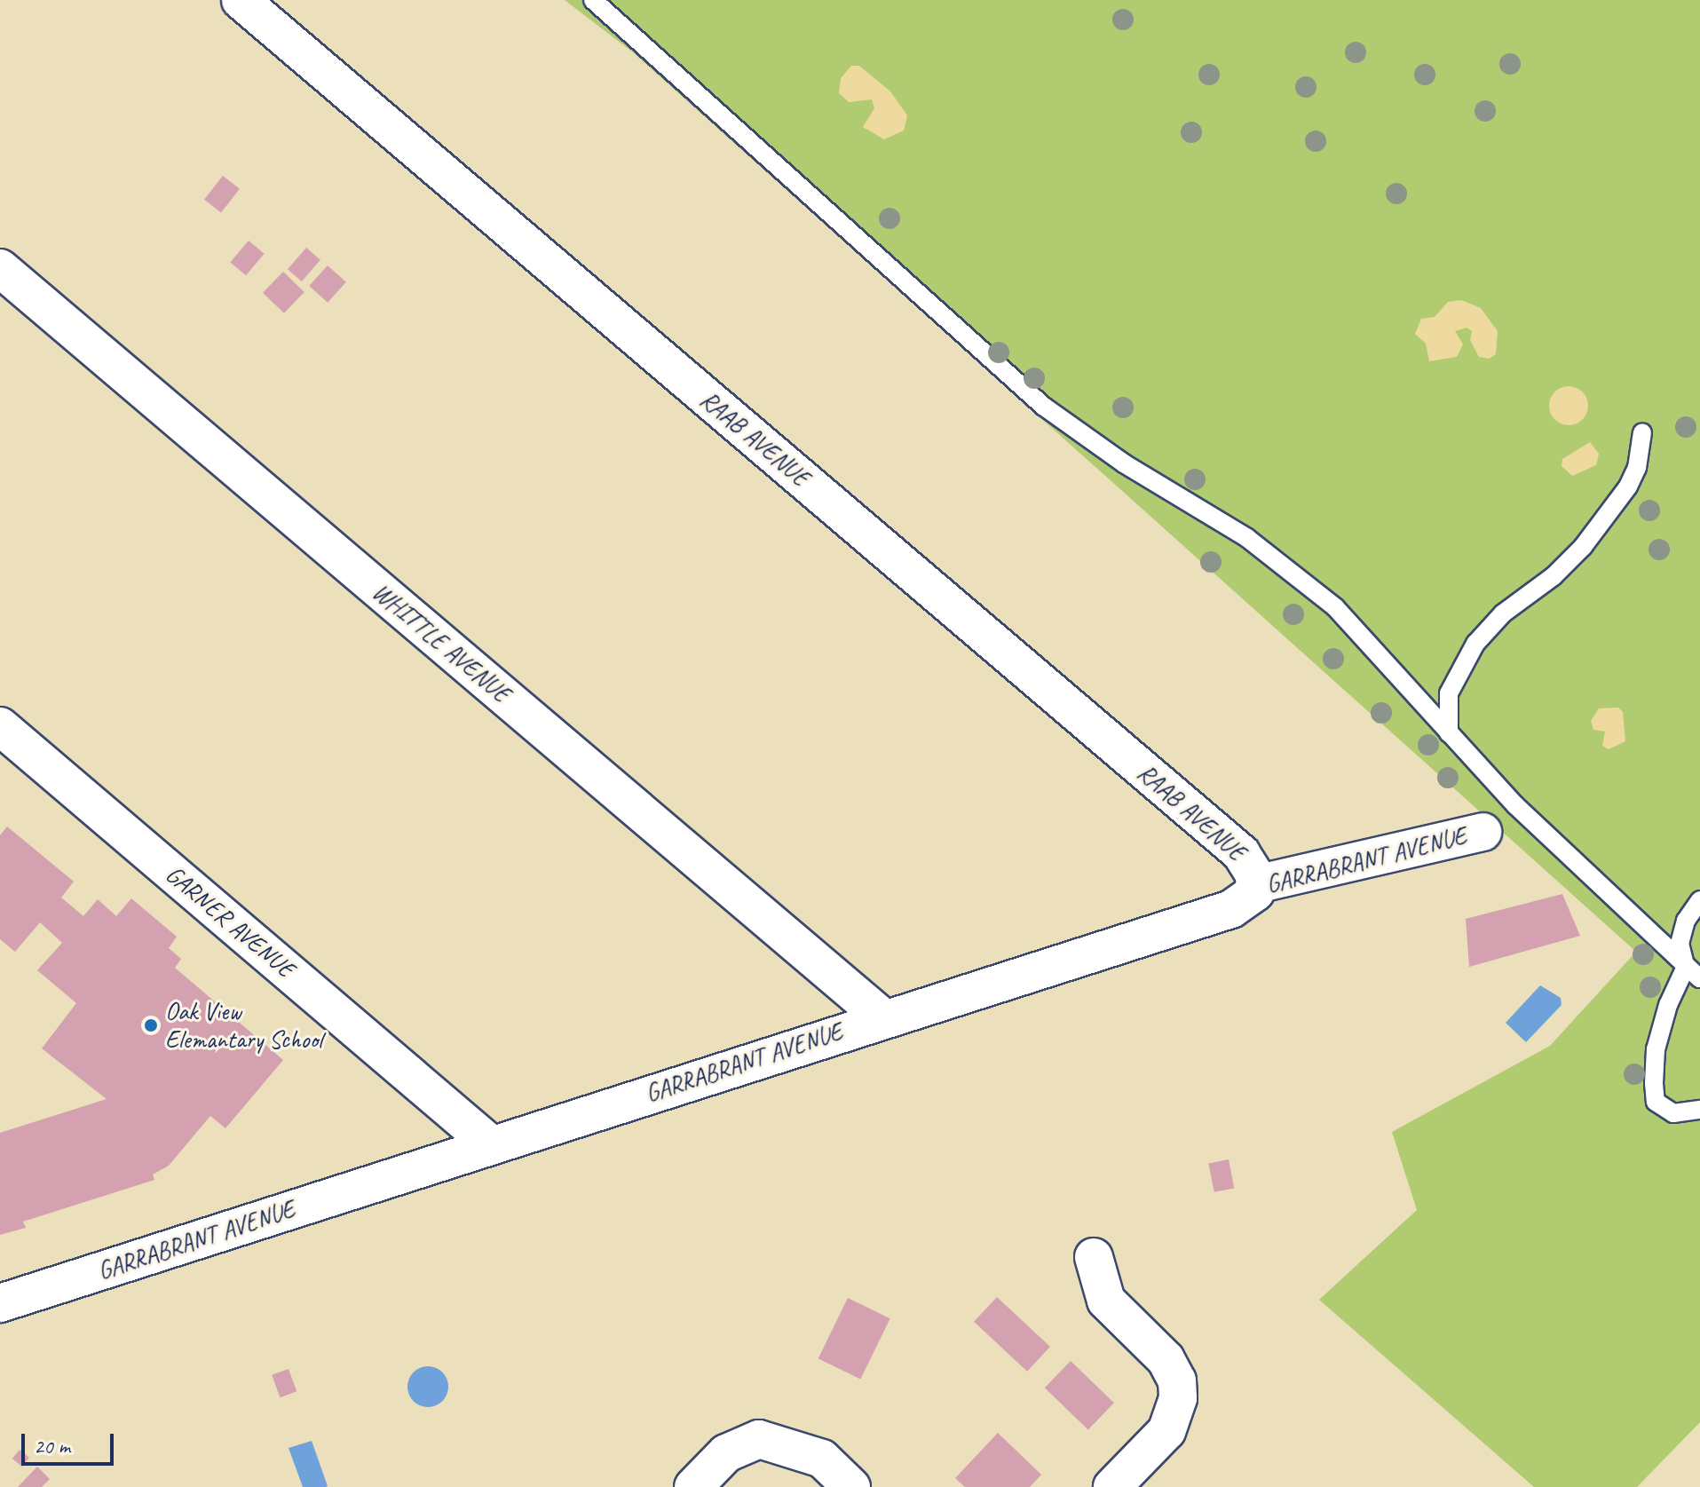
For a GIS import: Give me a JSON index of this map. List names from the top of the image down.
{
  "streets": {
    "street": [
      "RAAB AVENUE",
      "WHITTLE AVENUE",
      "GARRABRANT AVENUE",
      "GARNER AVENUE"
    ]
  },
  "crossings": [
    ["RAAB AVENUE", "GARRABRANT AVENUE"],
    ["WHITTLE AVENUE", "GARRABRANT AVENUE"],
    ["GARRABRANT AVENUE", "GARNER AVENUE"]
  ],
  "places": ["Oak View Elemantary School"],
  "scale_bar": "20 m"
}
